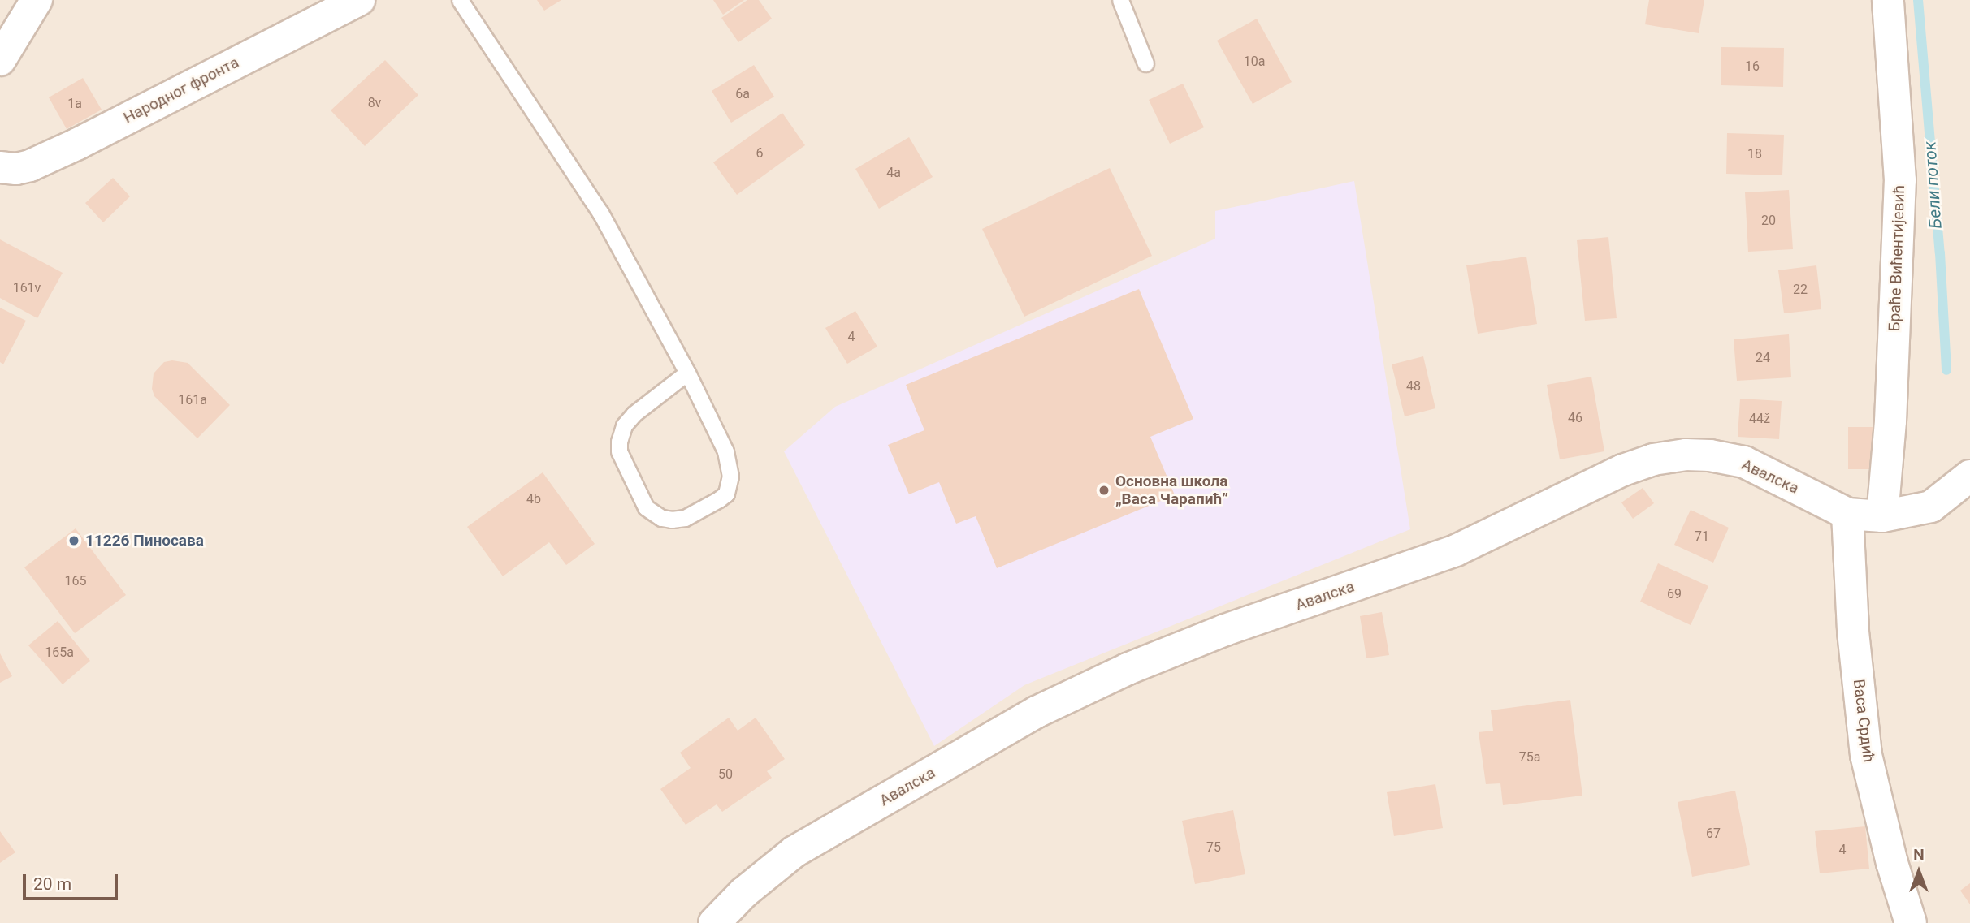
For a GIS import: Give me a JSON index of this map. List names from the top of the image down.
{
  "streets": {
    "street": [
      "Народног фронта",
      "Браће Вићентијевић",
      "Авалска",
      "Васа Срдић"
    ]
  },
  "crossings": [
    ["Браће Вићентијевић", "Авалска"],
    ["Авалска", "Васа Срдић"]
  ],
  "water": ["Бели поток"],
  "places": ["Основна школа „Васа Чарапић”", "11226 Пиносава"],
  "house_numbers": [
    "10a",
    "16",
    "6a",
    "8v",
    "1a",
    "6",
    "18",
    "4a",
    "20",
    "161v",
    "22",
    "4",
    "24",
    "48",
    "161a",
    "46",
    "44ž",
    "4b",
    "71",
    "165",
    "69",
    "165a",
    "75a",
    "50",
    "67",
    "75",
    "4"
  ],
  "scale_bar": "20 m",
  "north": "top"
}
